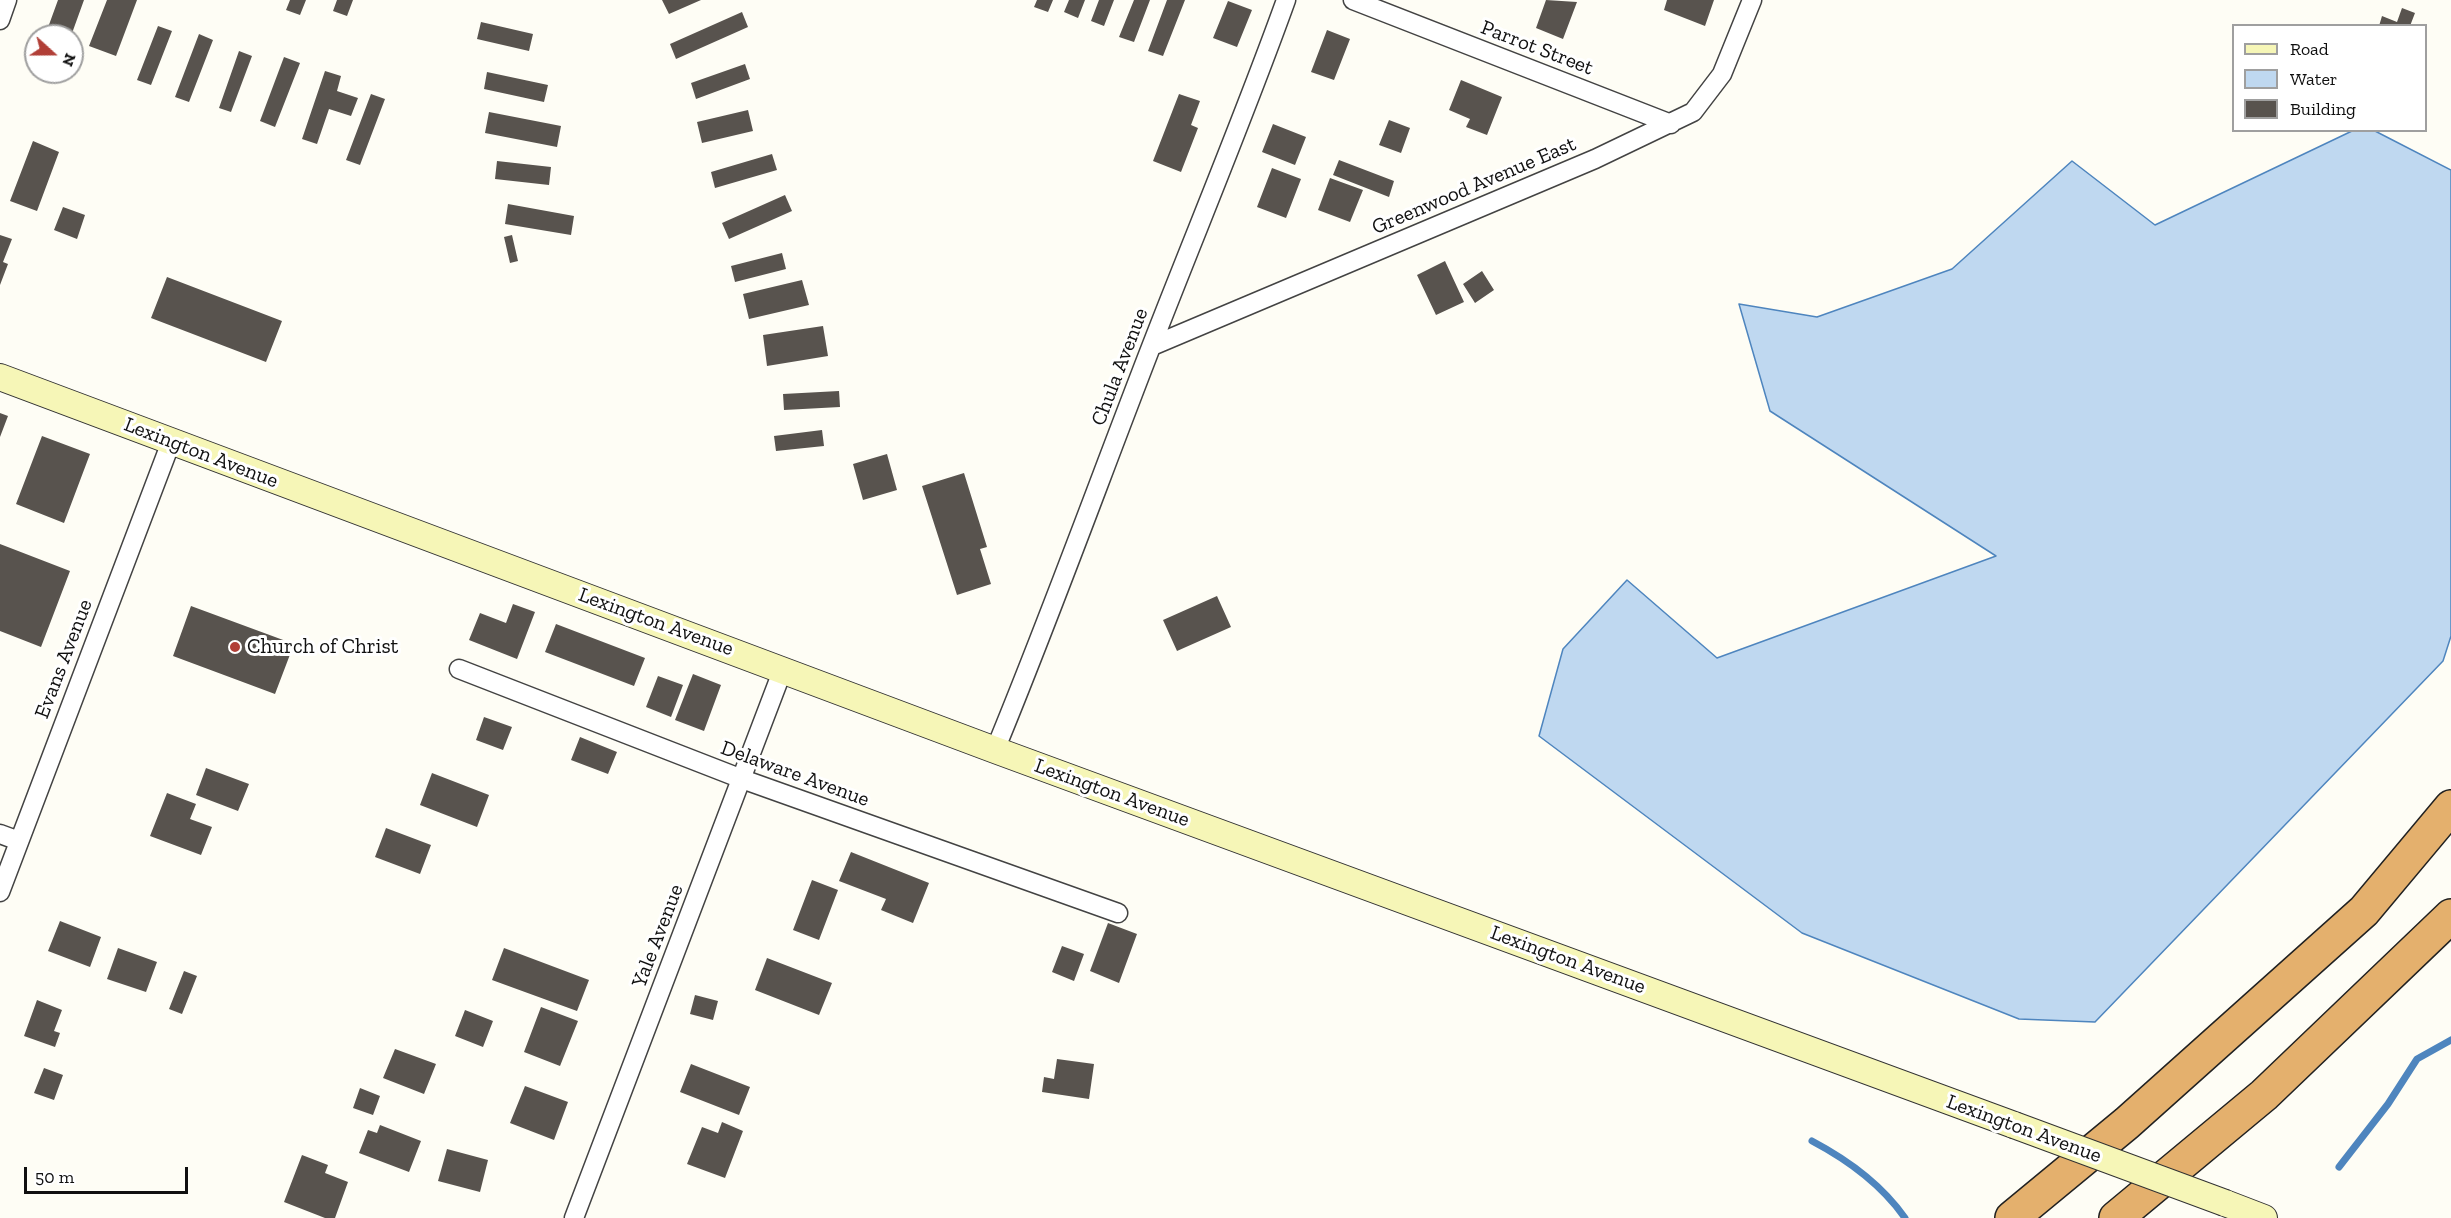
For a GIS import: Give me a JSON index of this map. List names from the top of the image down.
{
  "streets": {
    "street": [
      "Parrot Street",
      "Greenwood Avenue East",
      "Chula Avenue",
      "Lexington Avenue",
      "Evans Avenue",
      "Delaware Avenue",
      "Yale Avenue"
    ]
  },
  "crossings": [
    ["Parrot Street", "Greenwood Avenue East"],
    ["Greenwood Avenue East", "Chula Avenue"],
    ["Chula Avenue", "Lexington Avenue"],
    ["Lexington Avenue", "Evans Avenue"],
    ["Lexington Avenue", "Yale Avenue"],
    ["Delaware Avenue", "Yale Avenue"]
  ],
  "places": ["Church of Christ"],
  "legend": ["Road", "Water", "Building"],
  "scale_bar": "50 m",
  "north": "right"
}
